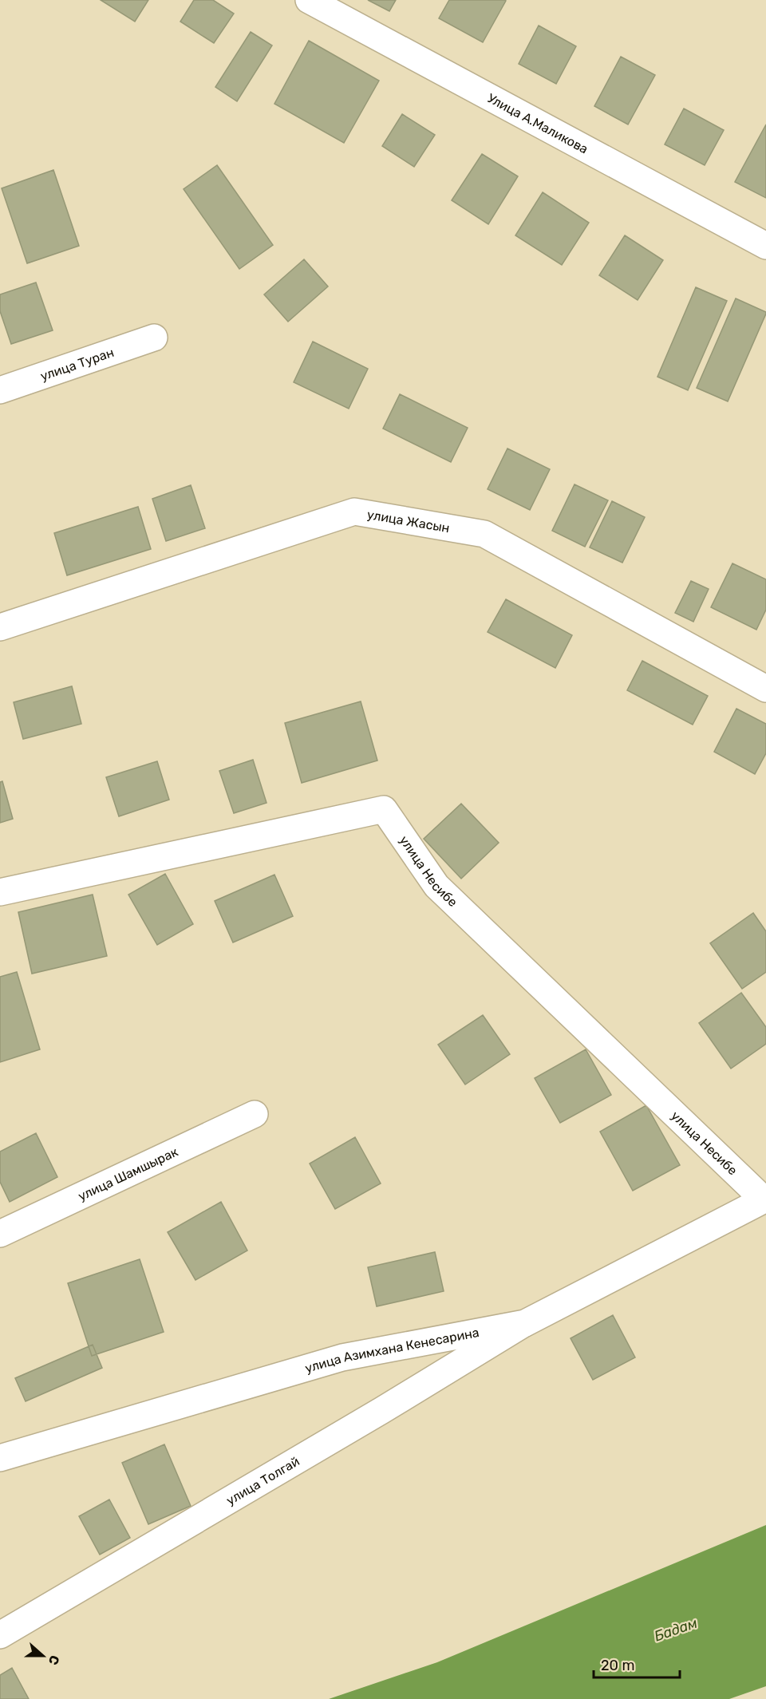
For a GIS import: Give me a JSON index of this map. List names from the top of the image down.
{
  "streets": {
    "street": [
      "Улица А.Маликова",
      "улица Туран",
      "улица Жасын",
      "улица Несибе",
      "улица Шамшырак",
      "улица Азимхана Кенесарина",
      "улица Толгай"
    ]
  },
  "crossings": [
    ["улица Несибе", "улица Азимхана Кенесарина"],
    ["улица Азимхана Кенесарина", "улица Толгай"]
  ],
  "water": ["Бадам"],
  "scale_bar": "20 m",
  "north": "right"
}
